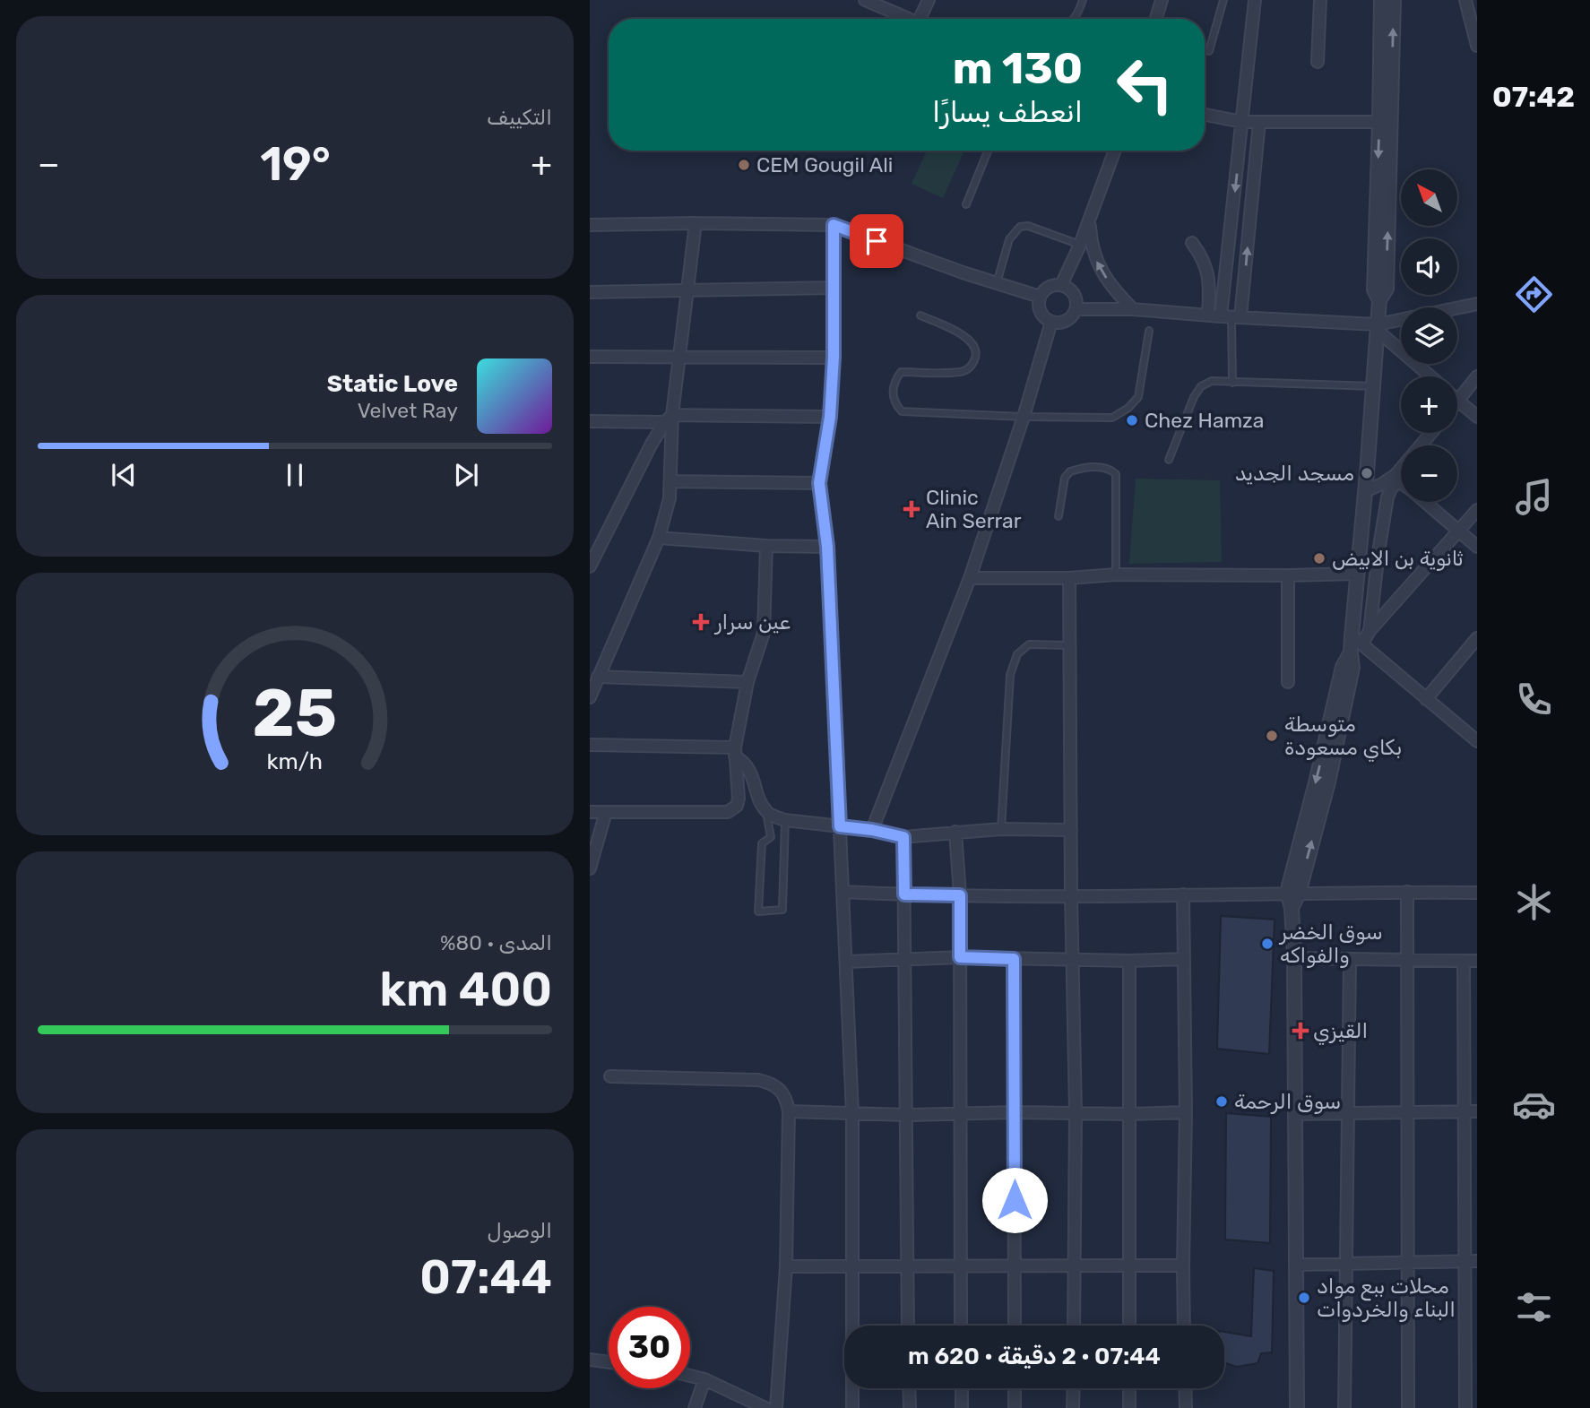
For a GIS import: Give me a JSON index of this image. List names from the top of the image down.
{
  "places": {
    "other": [
      "CEM Gougil Ali",
      "Chez Hamza",
      "مسجد الجديد",
      "ثانوية بن الابيض",
      "متوسطة بكاي مسعودة",
      "سوق الخضر والفواكه",
      "سوق الرحمة",
      "محلات ببع مواد البناء والخردوات"
    ],
    "health": ["Clinic Ain Serrar", "عين سرار", "القيزي"]
  },
  "north": "top left",
  "page": {
    "tabs": "07:42",
    "tile": [
      "التكييف",
      ["المدى · 80%", "400 km"],
      ["الوصول", "07:44"]
    ],
    "turn": ["130 m", "انعطف يسارًا"],
    "heat": ["−", "19°", "+"],
    "map_buttons": ["+", "−"],
    "song": ["Static Love", "Velvet Ray"],
    "limit": "30",
    "trip": "07:44 · 2 دقيقة · 620 m",
    "gauge": ["25", "km/h"]
  }
}
